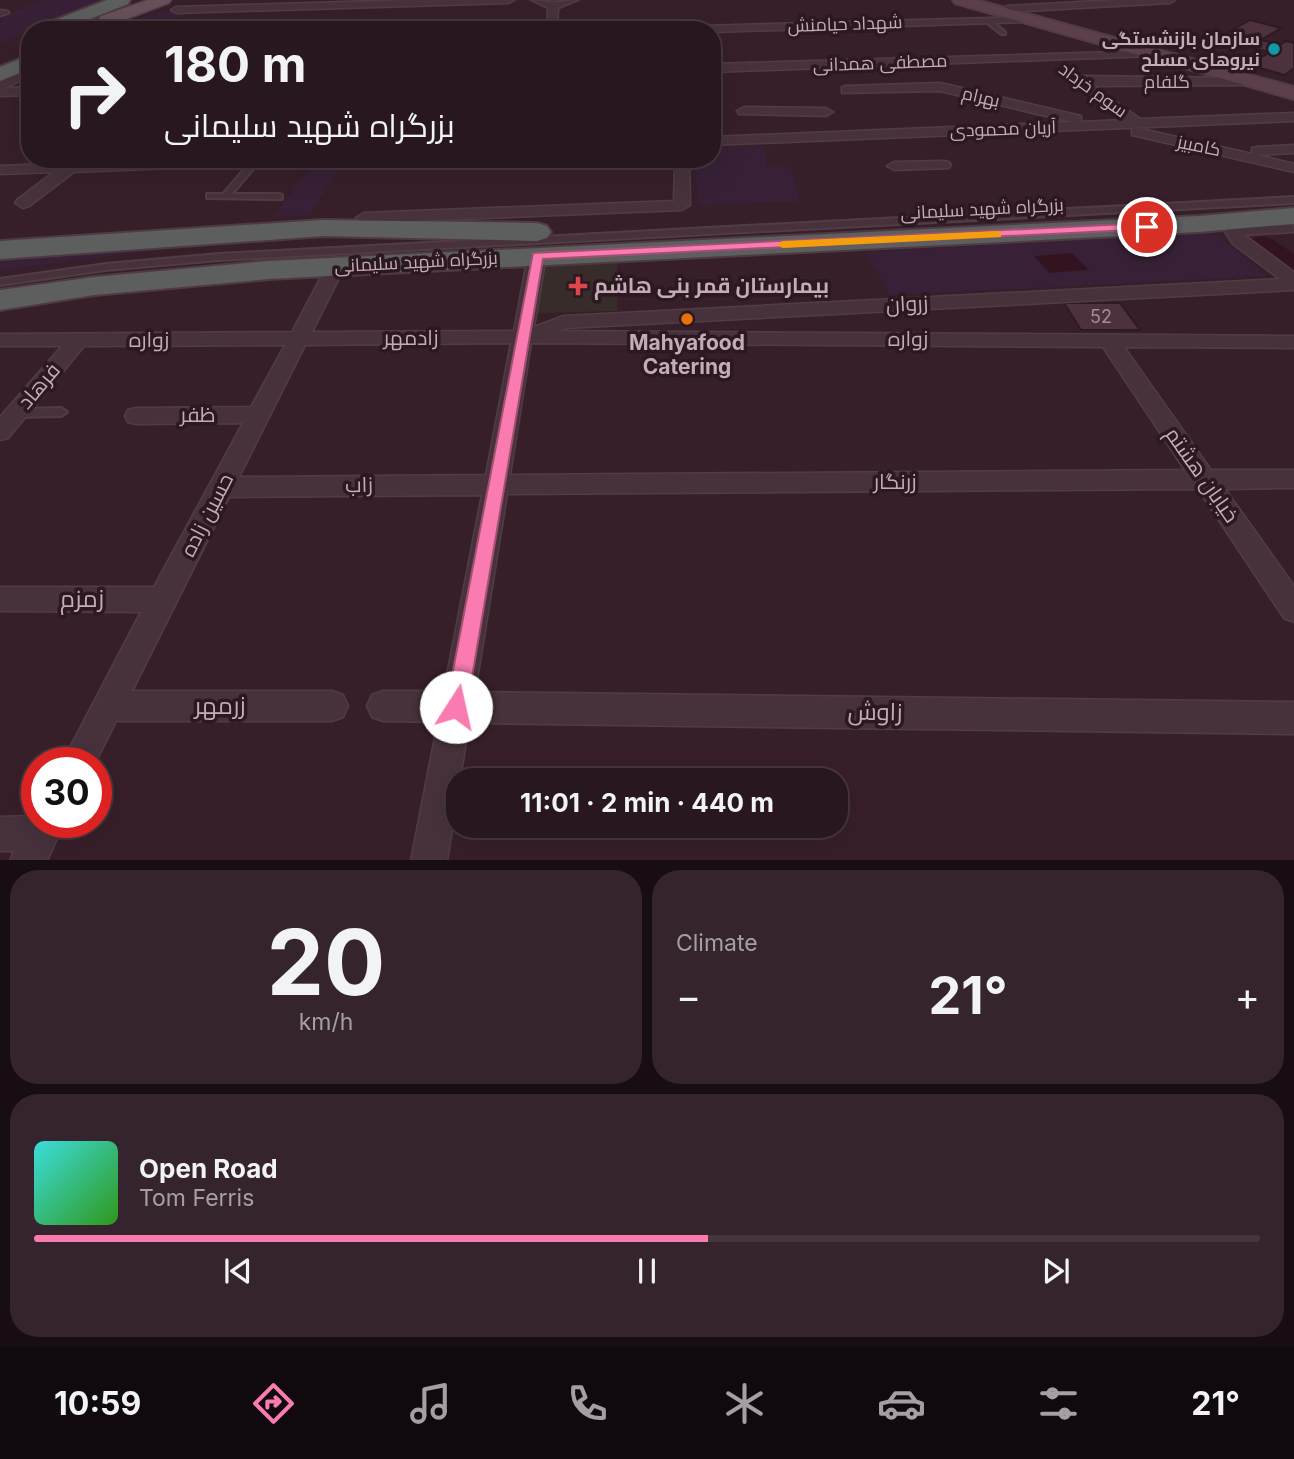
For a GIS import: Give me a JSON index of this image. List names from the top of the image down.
{
  "streets": {
    "highway": ["بزرگراه شهید سلیمانی"],
    "street": [
      "شهداد حیامنش",
      "مصطفی همدانی",
      "گلفام",
      "سوم خرداد",
      "بهرام",
      "آریان محمودی",
      "کامبیز",
      "زروان",
      "زادمهر",
      "زواره",
      "فرهاد",
      "ظفر",
      "خیابان هشتم",
      "زرنگار",
      "زاب",
      "حسین زاده",
      "زمزم",
      "زرمهر",
      "زاوش"
    ]
  },
  "crossings": [
    ["مصطفی همدانی", "سوم خرداد"],
    ["گلفام", "سوم خرداد"],
    ["سوم خرداد", "آریان محمودی"],
    ["بهرام", "آریان محمودی"],
    ["بهرام", "کامبیز"],
    ["آریان محمودی", "کامبیز"],
    ["بزرگراه شهید سلیمانی", "حسین زاده"],
    ["زروان", "زادمهر"],
    ["زروان", "زواره"],
    ["زادمهر", "زواره"],
    ["زادمهر", "حسین زاده"],
    ["زواره", "فرهاد"],
    ["زواره", "خیابان هشتم"],
    ["زواره", "حسین زاده"],
    ["ظفر", "حسین زاده"],
    ["خیابان هشتم", "زرنگار"],
    ["زرنگار", "زاب"],
    ["زاب", "حسین زاده"],
    ["حسین زاده", "زمزم"],
    ["حسین زاده", "زرمهر"]
  ],
  "places": {
    "other": ["سازمان بازنشستگی نیروهای مسلح", "Mahyafood Catering"],
    "health": ["بیمارستان قمر بنی هاشم"]
  },
  "house_numbers": ["52"],
  "page": {
    "turn": ["180 m", "بزرگراه شهید سلیمانی"],
    "limit": "30",
    "trip": "11:01 · 2 min · 440 m",
    "tile": [
      ["20", "km/h"],
      "Climate"
    ],
    "heat": ["−", "21°", "+"],
    "song": ["Open Road", "Tom Ferris"],
    "tabs": ["10:59", "21°"]
  }
}
